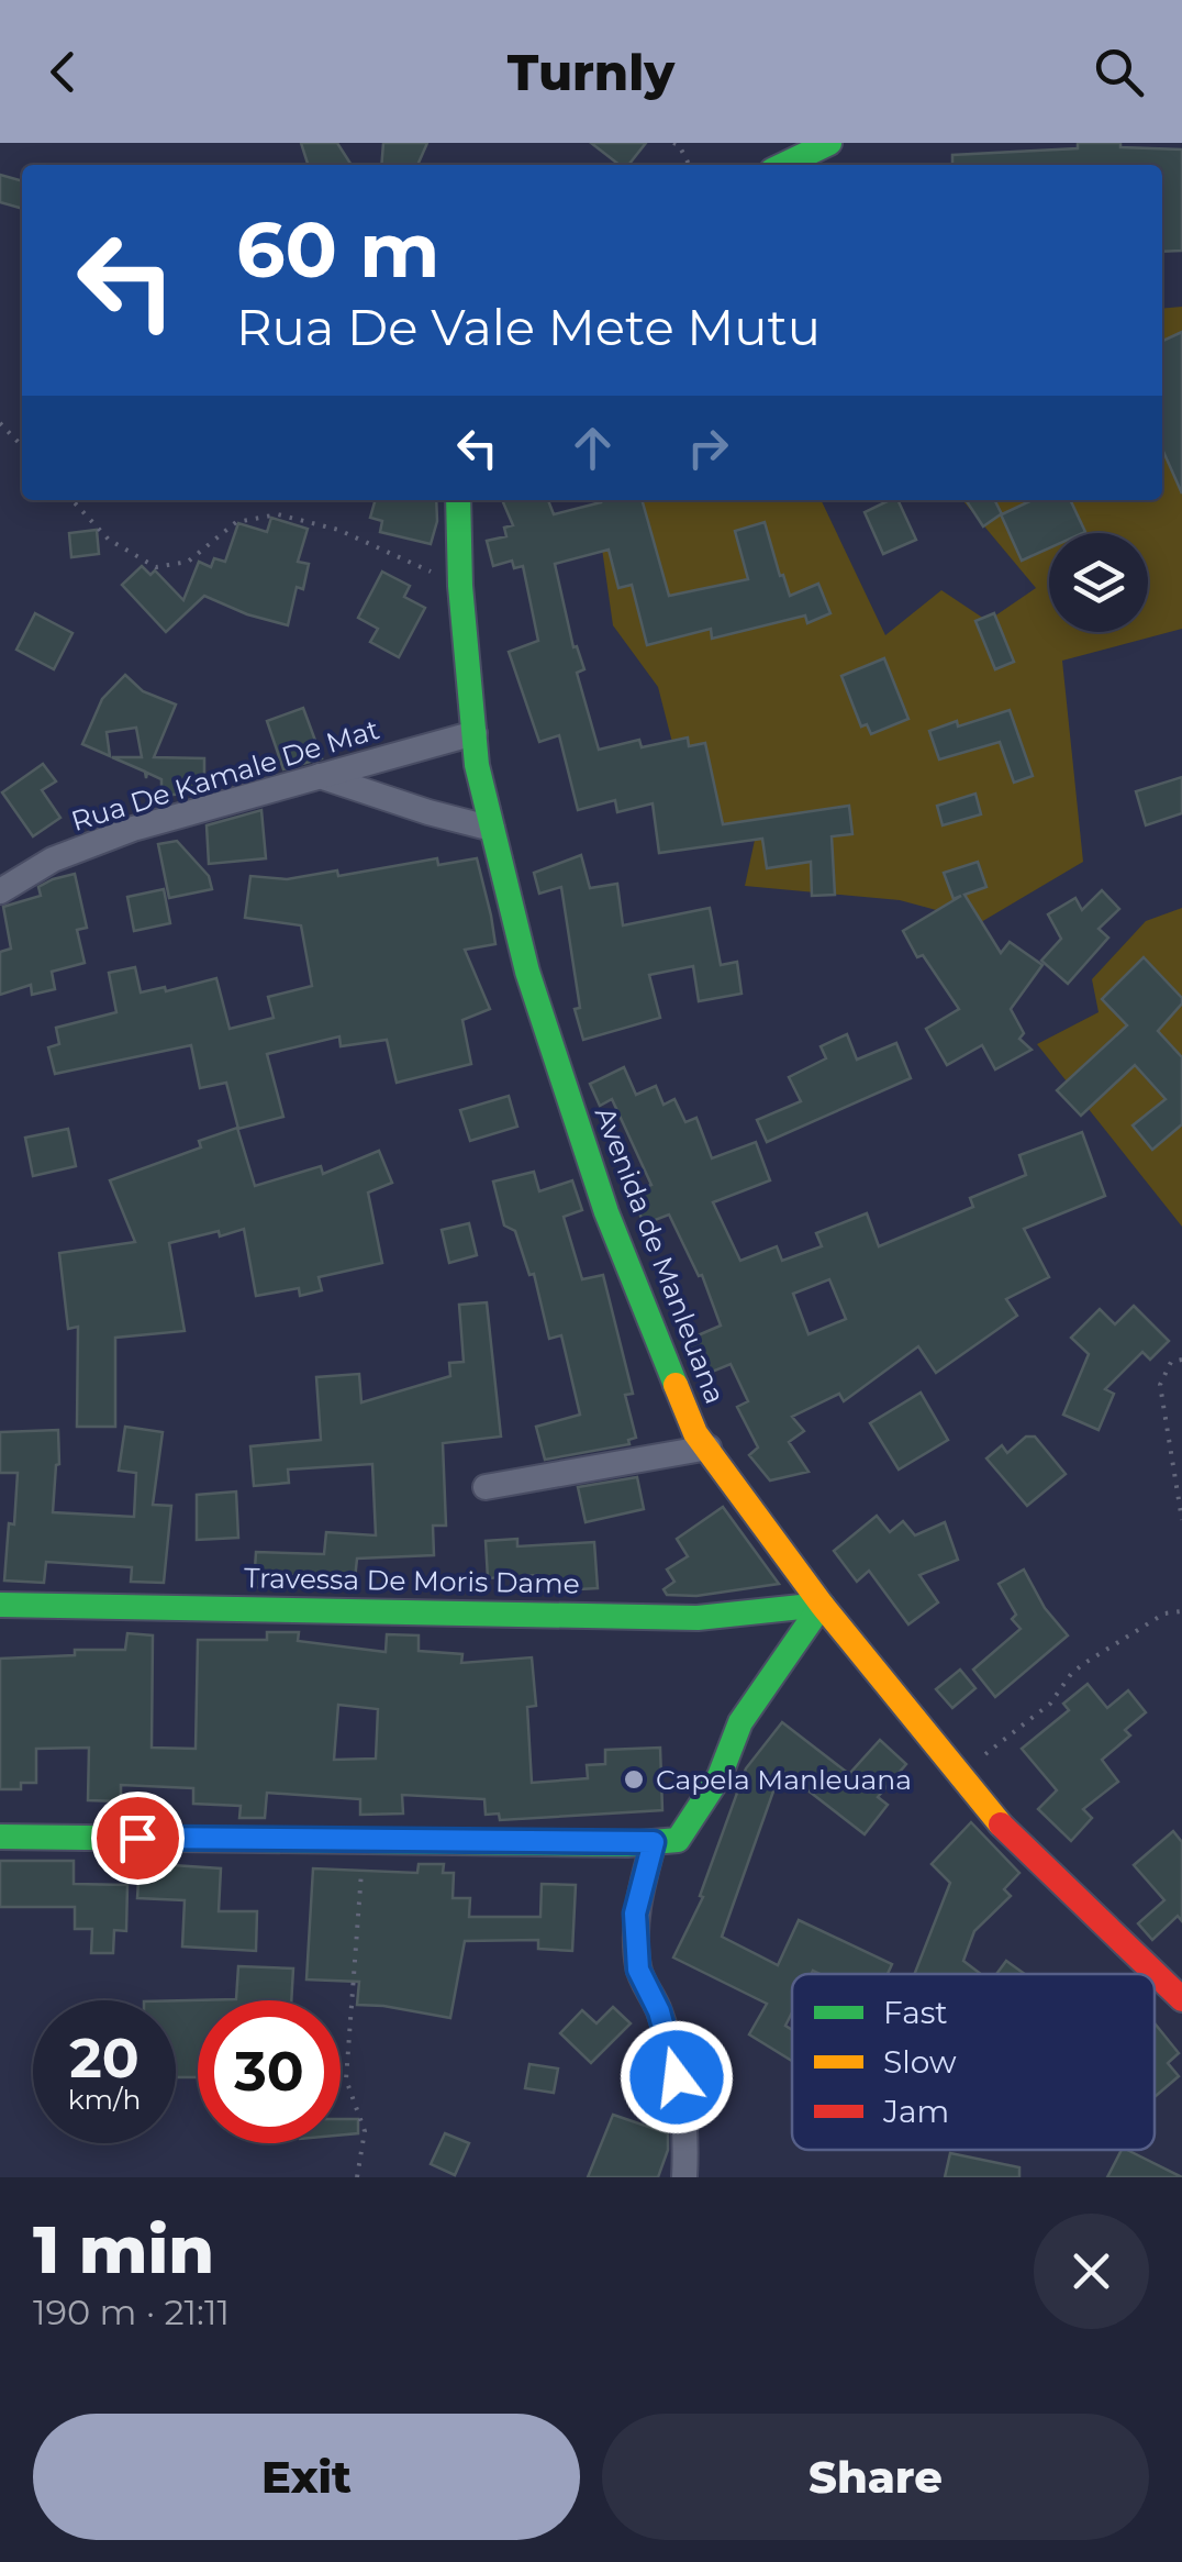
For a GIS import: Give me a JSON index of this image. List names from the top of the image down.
{
  "streets": {
    "street": ["Rua De Kamale De Mat", "Avenida de Manleuana", "Travessa De Moris Dame"]
  },
  "crossings": [
    ["Rua De Kamale De Mat", "Avenida de Manleuana"],
    ["Avenida de Manleuana", "Travessa De Moris Dame"]
  ],
  "places": ["Capela Manleuana"],
  "legend": ["Fast", "Slow", "Jam"],
  "page": {
    "header": "Turnly",
    "turn": ["60 m", "Rua De Vale Mete Mutu"],
    "speed": "20 km/h",
    "limit": "30",
    "heading": ["1 min", "190 m · 21:11"],
    "buttons": ["Exit", "Share"]
  }
}
